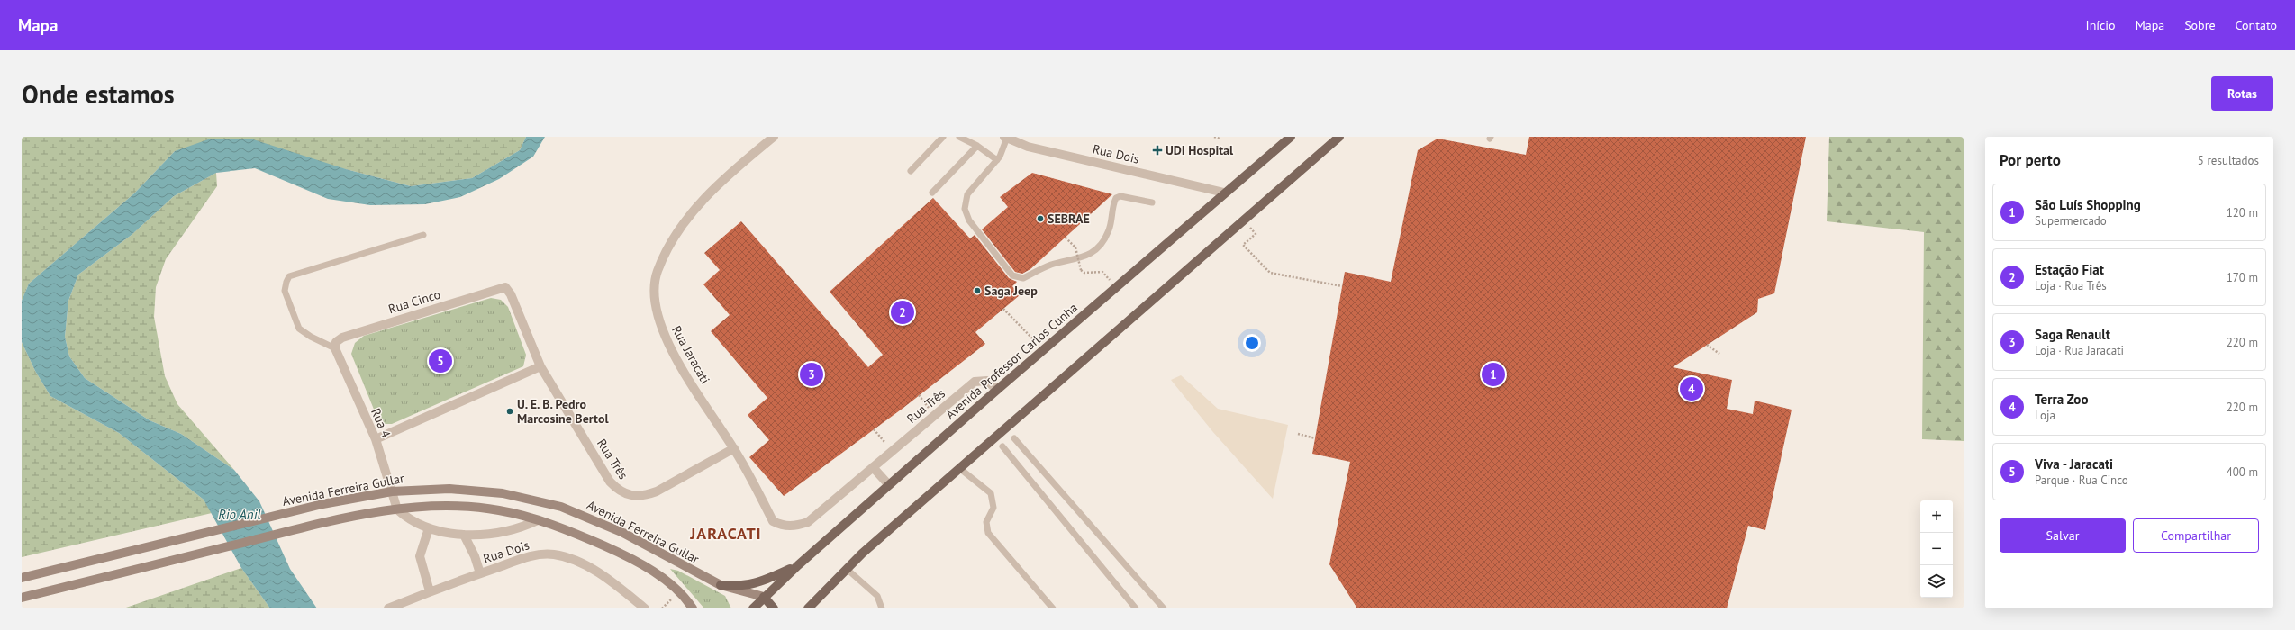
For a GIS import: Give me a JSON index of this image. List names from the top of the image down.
{
  "streets": {
    "main road": ["Avenida Professor Carlos Cunha", "Avenida Ferreira Gullar"],
    "street": [
      "Rua Dois",
      "Rua Cinco",
      "Rua Jaracati",
      "Rua Três",
      "Rua 4"
    ]
  },
  "crossings": [
    ["Rua Dois", "Avenida Professor Carlos Cunha"],
    ["Rua Cinco", "Rua Três"],
    ["Rua Cinco", "Rua 4"],
    ["Rua Jaracati", "Rua Três"],
    ["Avenida Professor Carlos Cunha", "Rua Três"],
    ["Avenida Professor Carlos Cunha", "Avenida Ferreira Gullar"],
    ["Rua 4", "Avenida Ferreira Gullar"]
  ],
  "districts": ["JARACATI"],
  "water": ["Rio Anil"],
  "places": {
    "health": ["UDI Hospital"],
    "other": ["SEBRAE", "Saga Jeep", "U. E. B. Pedro Marcosine Bertol"]
  },
  "page": {
    "header": "Mapa",
    "nav": [
      "Início",
      "Mapa",
      "Sobre",
      "Contato"
    ],
    "buttons": [
      "Rotas",
      ["Salvar", "Compartilhar"]
    ],
    "title": "Onde estamos",
    "heading": ["Por perto", "5 resultados"],
    "list": [
      {
        "mark": "1",
        "name": "São Luís Shopping",
        "note": "Supermercado",
        "value": "120 m"
      },
      {
        "mark": "2",
        "name": "Estação Fiat",
        "note": "Loja · Rua Três",
        "value": "170 m"
      },
      {
        "mark": "3",
        "name": "Saga Renault",
        "note": "Loja · Rua Jaracati",
        "value": "220 m"
      },
      {
        "mark": "4",
        "name": "Terra Zoo",
        "note": "Loja",
        "value": "220 m"
      },
      {
        "mark": "5",
        "name": "Viva - Jaracati",
        "note": "Parque · Rua Cinco",
        "value": "400 m"
      }
    ],
    "pins": [
      "2",
      "5",
      "1",
      "3",
      "4"
    ],
    "map_buttons": ["+", "−"]
  }
}
